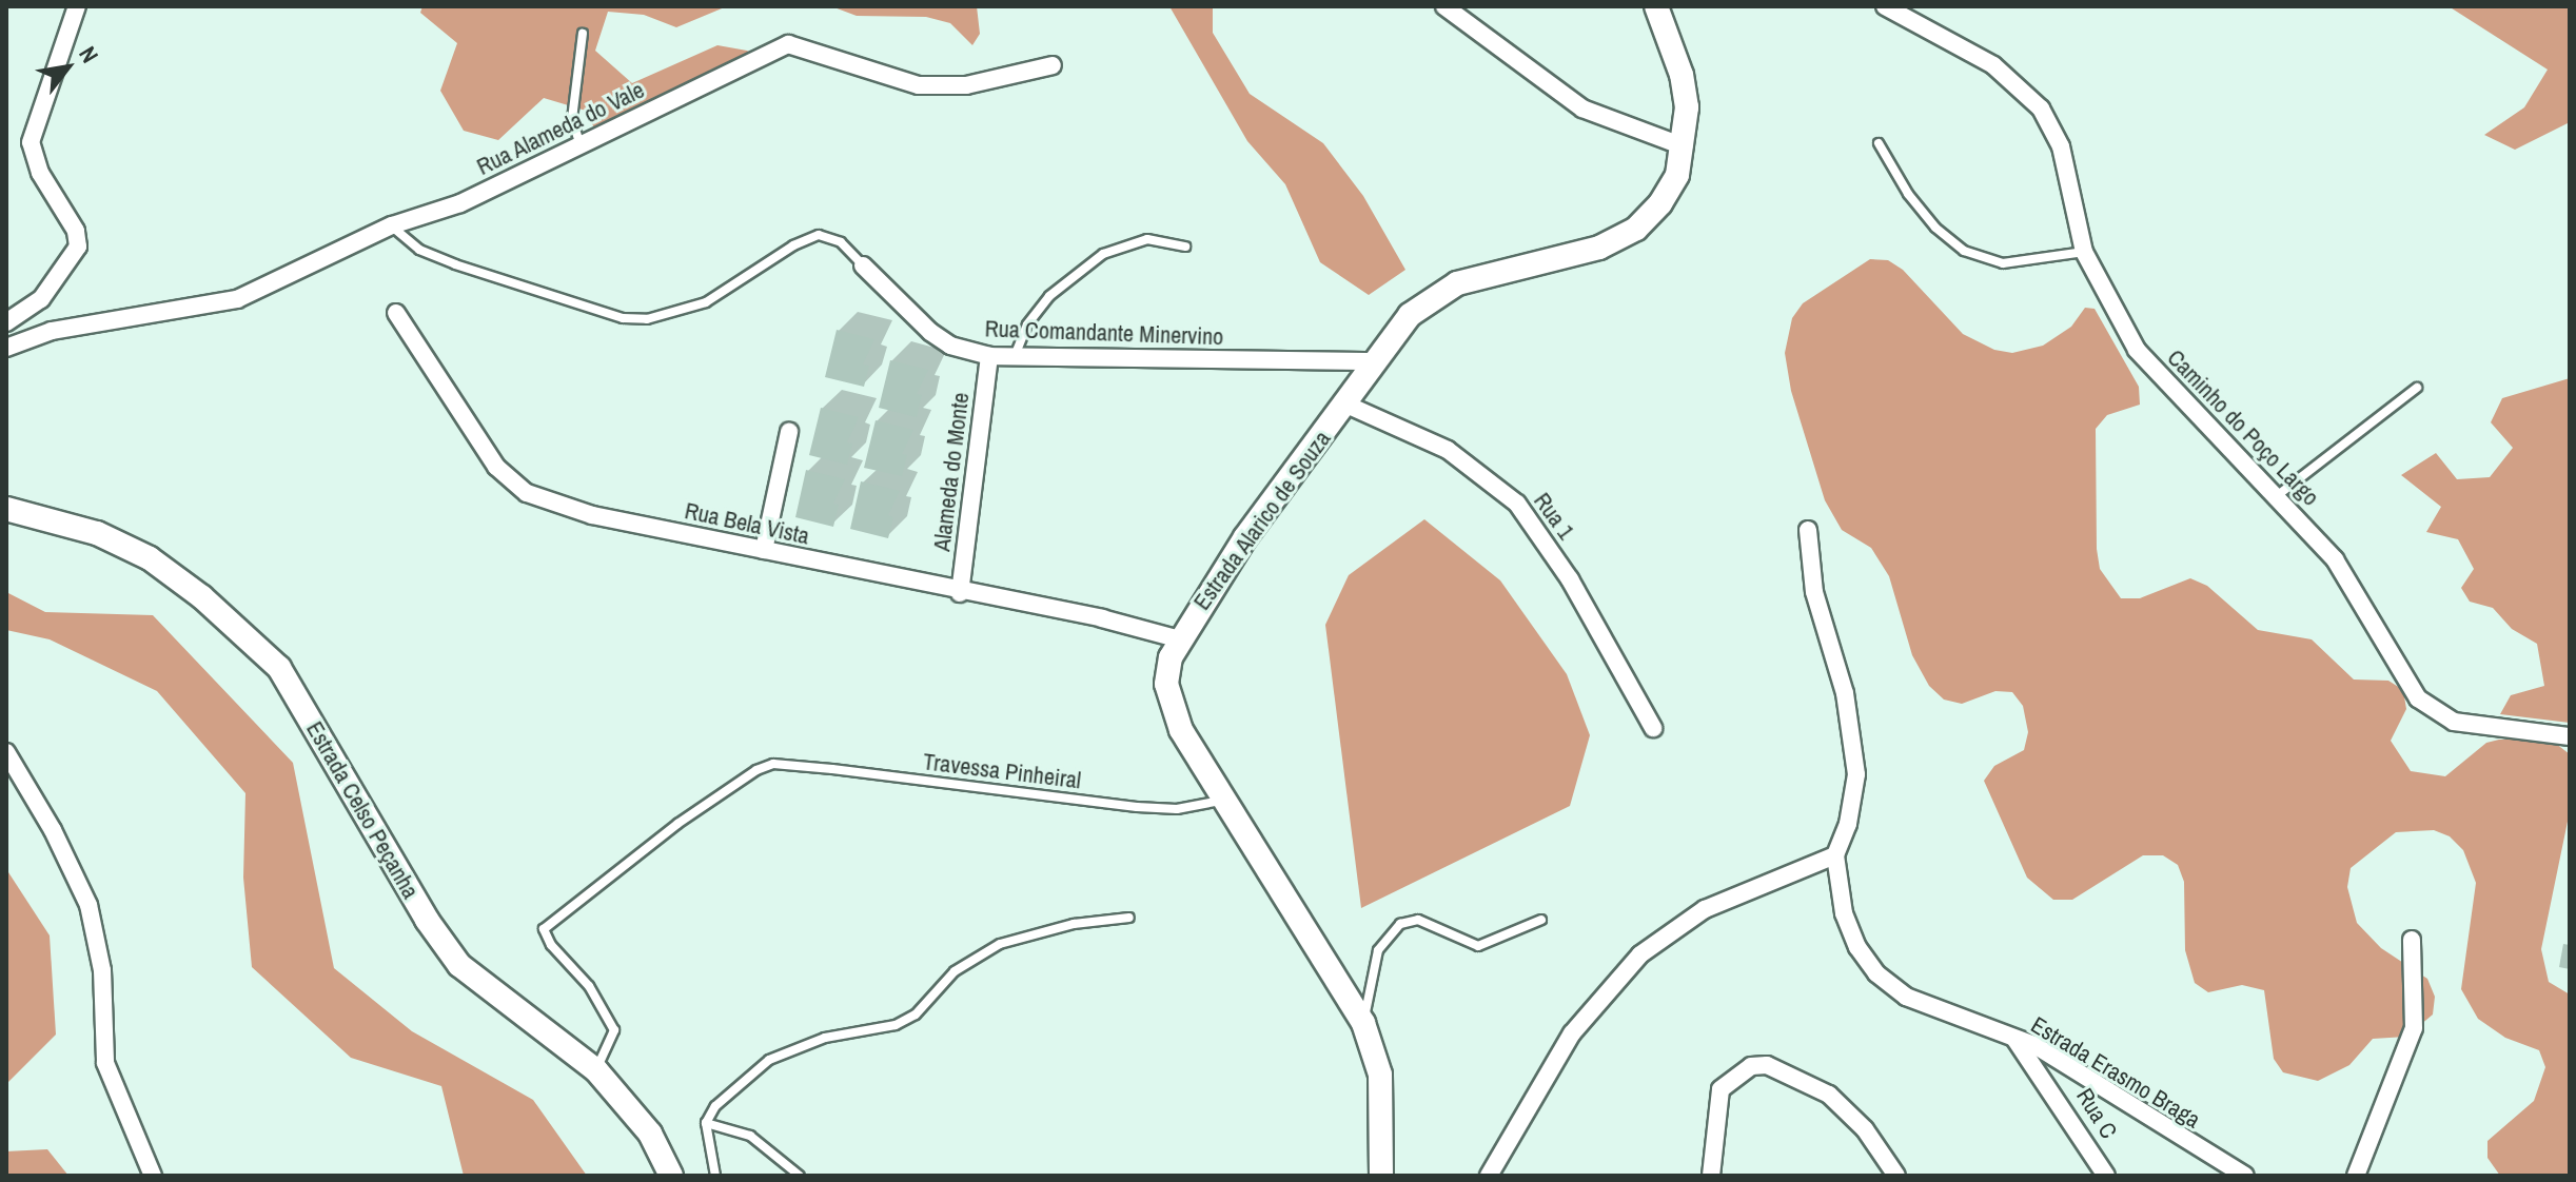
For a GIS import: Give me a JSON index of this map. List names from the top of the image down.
{
  "streets": {
    "main road": ["Estrada Alarico de Souza", "Estrada Celso Peçanha"],
    "street": [
      "Rua Alameda do Vale",
      "Rua Comandante Minervino",
      "Caminho do Poço Largo",
      "Alameda do Monte",
      "Rua 1",
      "Rua Bela Vista",
      "Estrada Erasmo Braga",
      "Rua C"
    ],
    "lane": ["Travessa Pinheiral"]
  },
  "crossings": [
    ["Rua Comandante Minervino", "Alameda do Monte"],
    ["Rua Comandante Minervino", "Estrada Alarico de Souza"],
    ["Alameda do Monte", "Rua Bela Vista"],
    ["Rua 1", "Estrada Alarico de Souza"],
    ["Estrada Alarico de Souza", "Rua Bela Vista"],
    ["Estrada Alarico de Souza", "Travessa Pinheiral"],
    ["Travessa Pinheiral", "Estrada Celso Peçanha"],
    ["Estrada Erasmo Braga", "Rua C"]
  ],
  "north": "top right"
}
